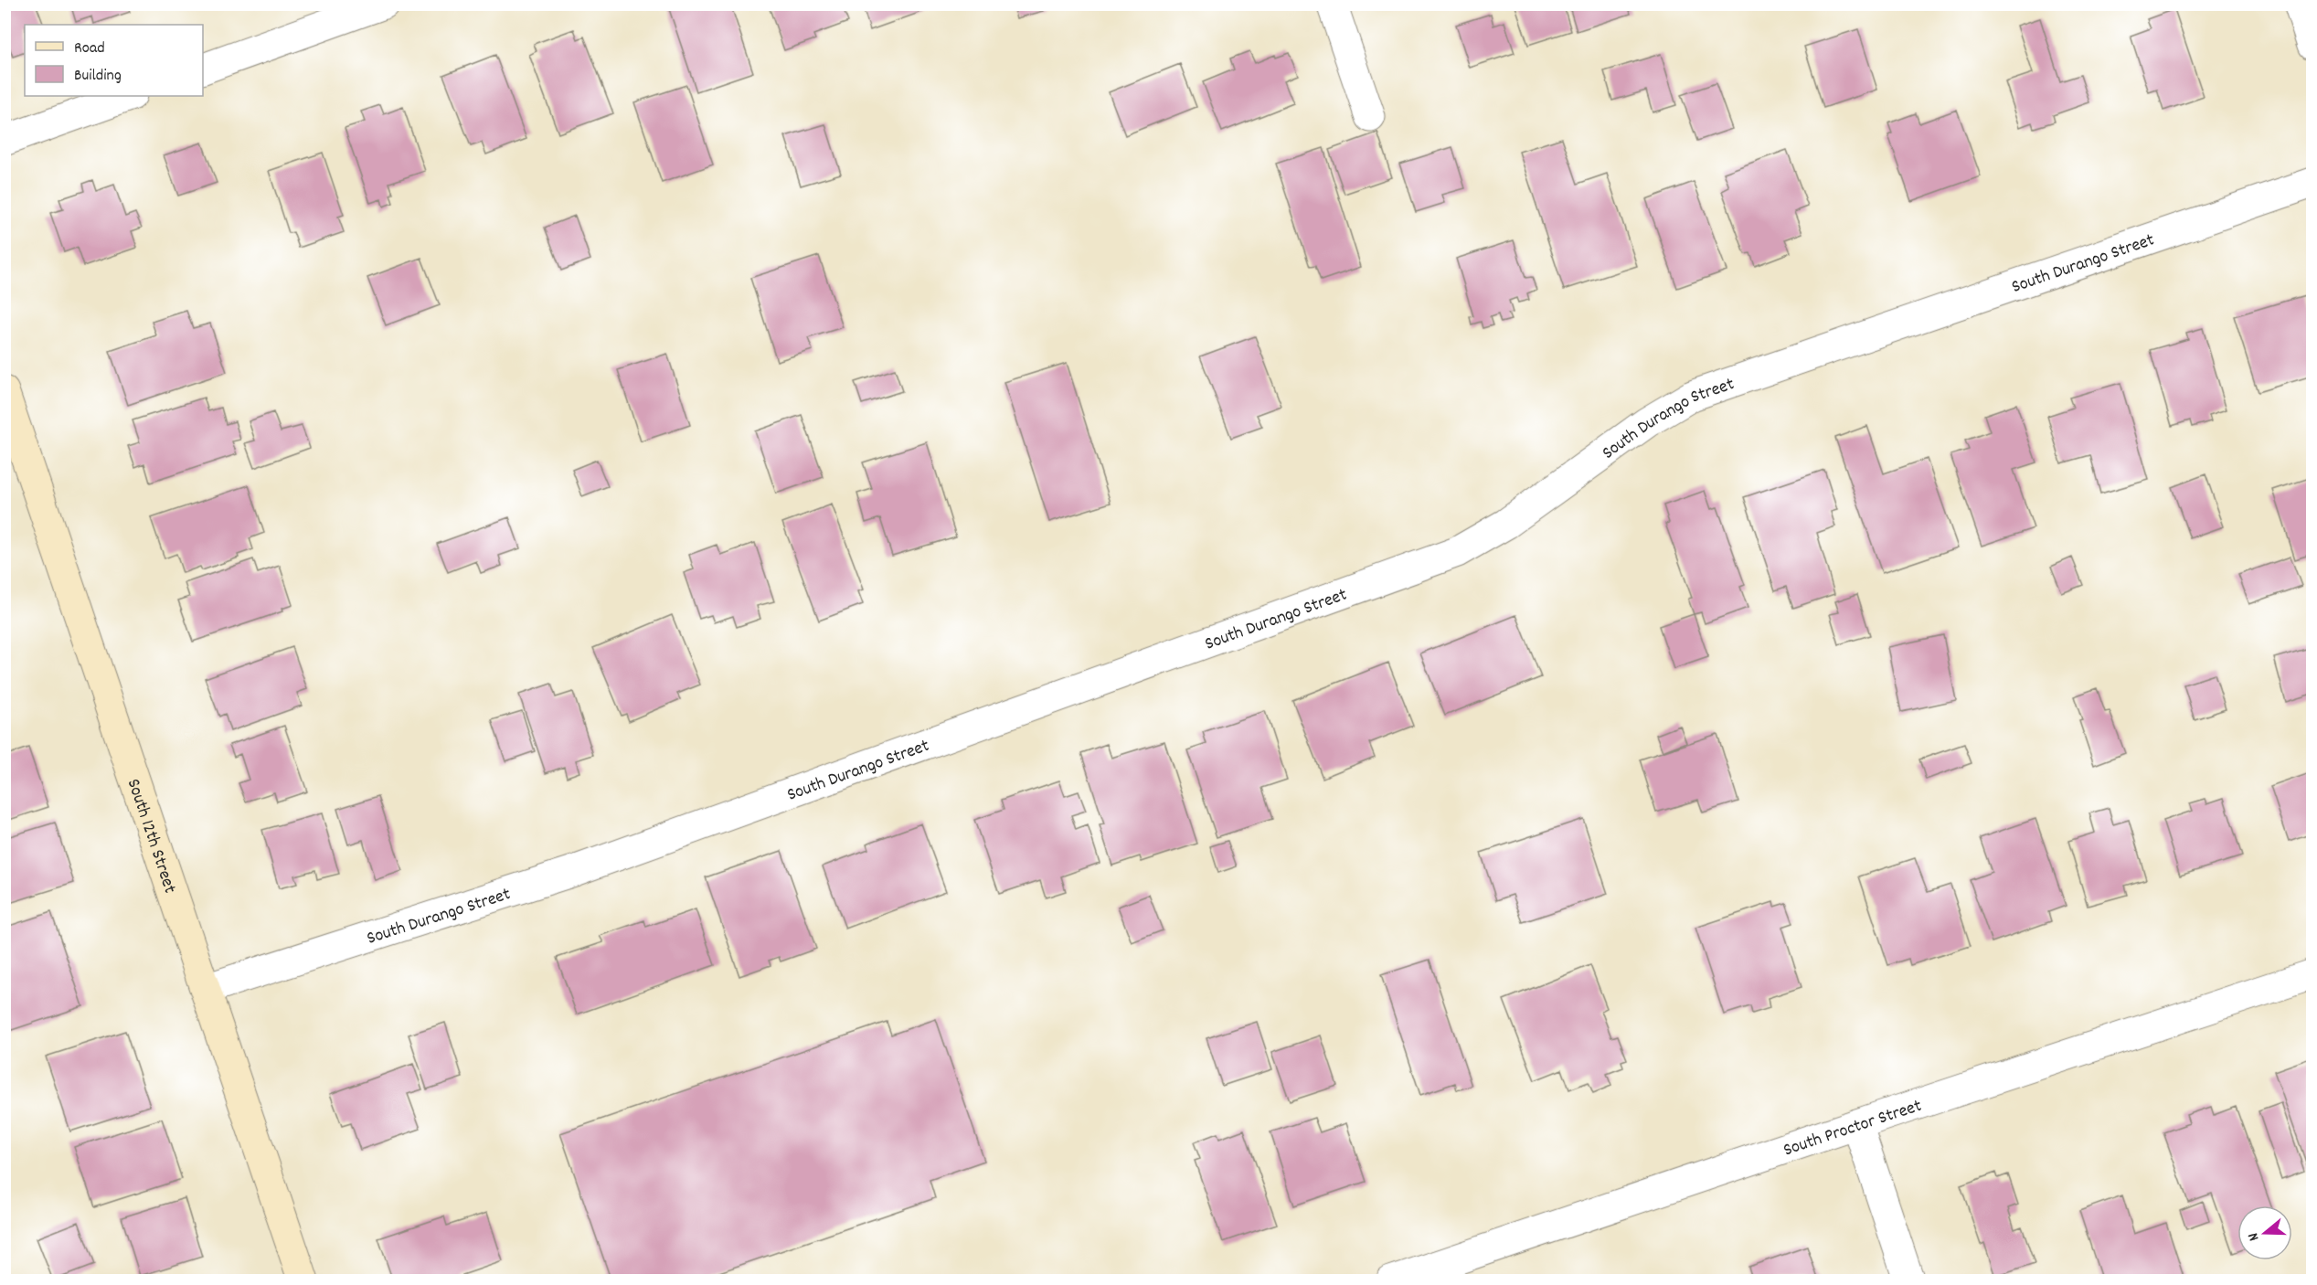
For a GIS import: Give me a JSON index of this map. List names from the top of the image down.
{
  "streets": {
    "main road": ["South 12th Street"],
    "street": ["South Durango Street", "South Proctor Street"]
  },
  "crossings": [
    ["South Durango Street", "South 12th Street"]
  ],
  "legend": ["Road", "Building"],
  "north": "left"
}
